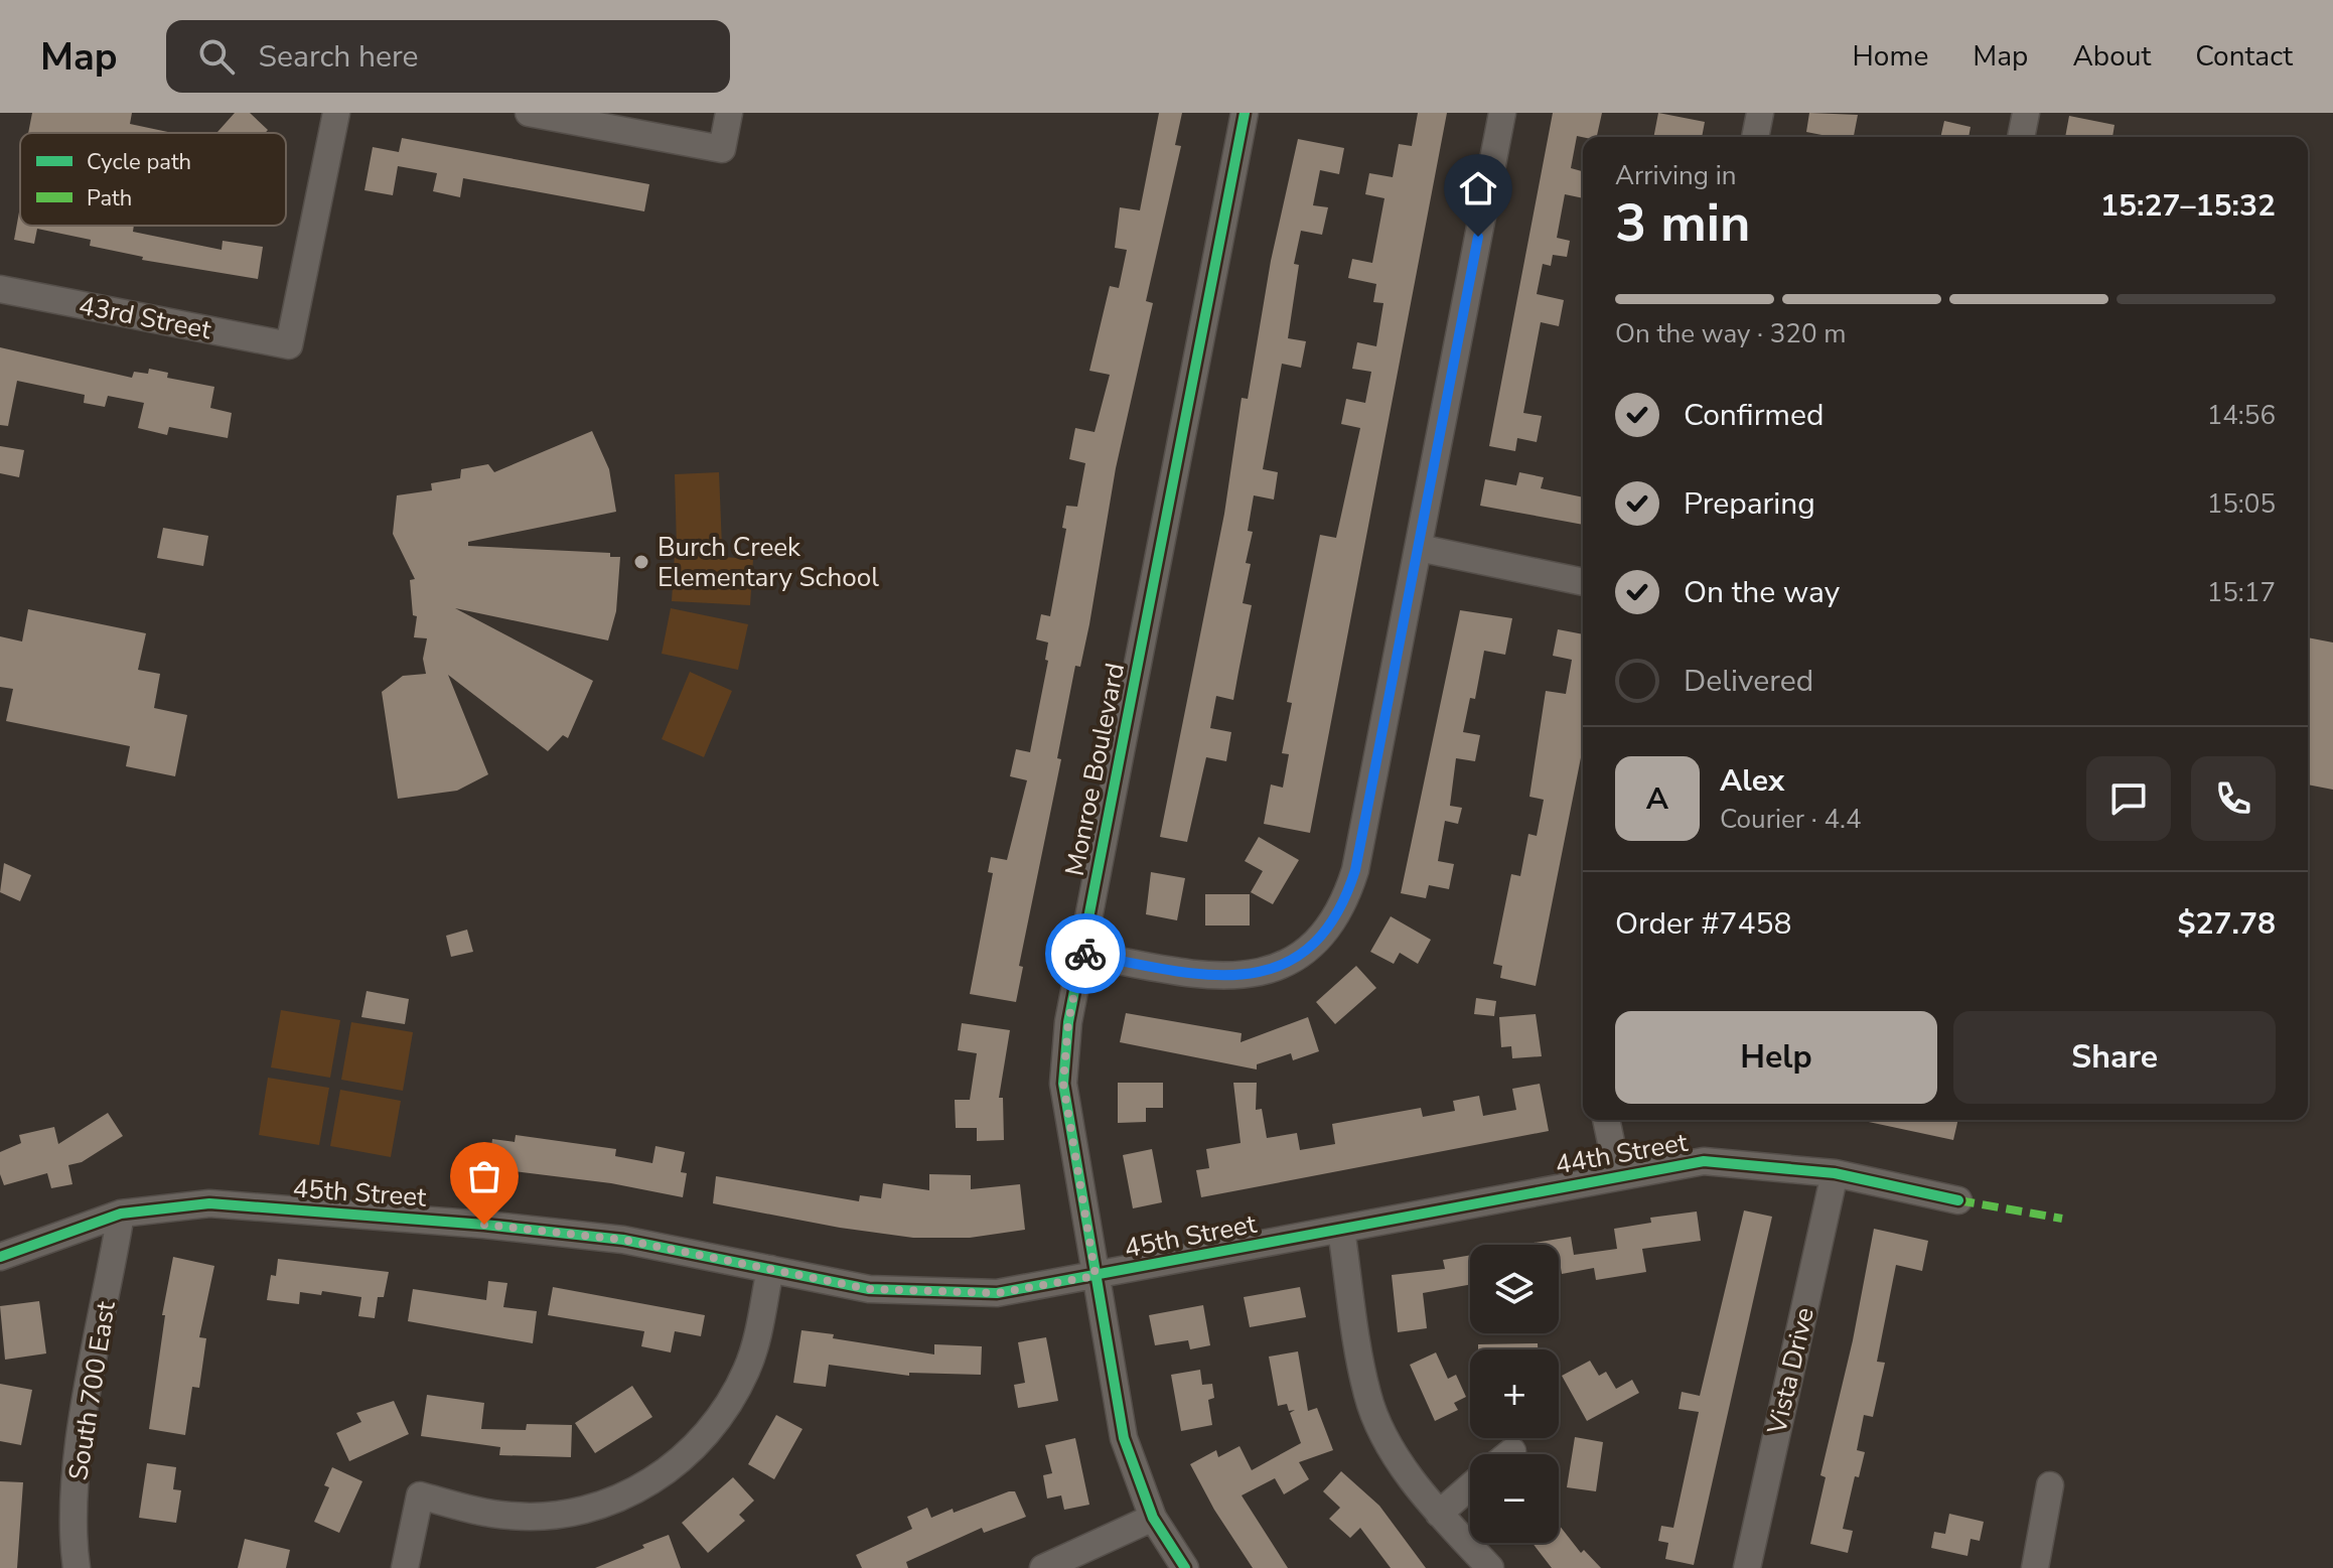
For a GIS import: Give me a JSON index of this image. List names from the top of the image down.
{
  "streets": {
    "street": [
      "43rd Street",
      "Monroe Boulevard",
      "44th Street",
      "45th Street",
      "Vista Drive",
      "South 700 East"
    ]
  },
  "crossings": [
    ["Monroe Boulevard", "45th Street"],
    ["44th Street", "45th Street"],
    ["44th Street", "Vista Drive"],
    ["45th Street", "South 700 East"]
  ],
  "places": ["Burch Creek Elementary School"],
  "legend": ["Cycle path", "Path"],
  "page": {
    "header": "Map",
    "search": "Search here",
    "nav": [
      "Home",
      "Map",
      "About",
      "Contact"
    ],
    "heading": ["3 min", "Arriving in", "15:27–15:32"],
    "panel": [
      "Alex",
      "Courier · 4.4",
      "Order #7458",
      "$27.78"
    ],
    "bar": "On the way · 320 m",
    "list": [
      ["Confirmed", "14:56"],
      ["Preparing", "15:05"],
      ["On the way", "15:17"],
      "Delivered"
    ],
    "round": "A",
    "buttons": ["Help", "Share"],
    "map_buttons": ["+", "−"]
  }
}
